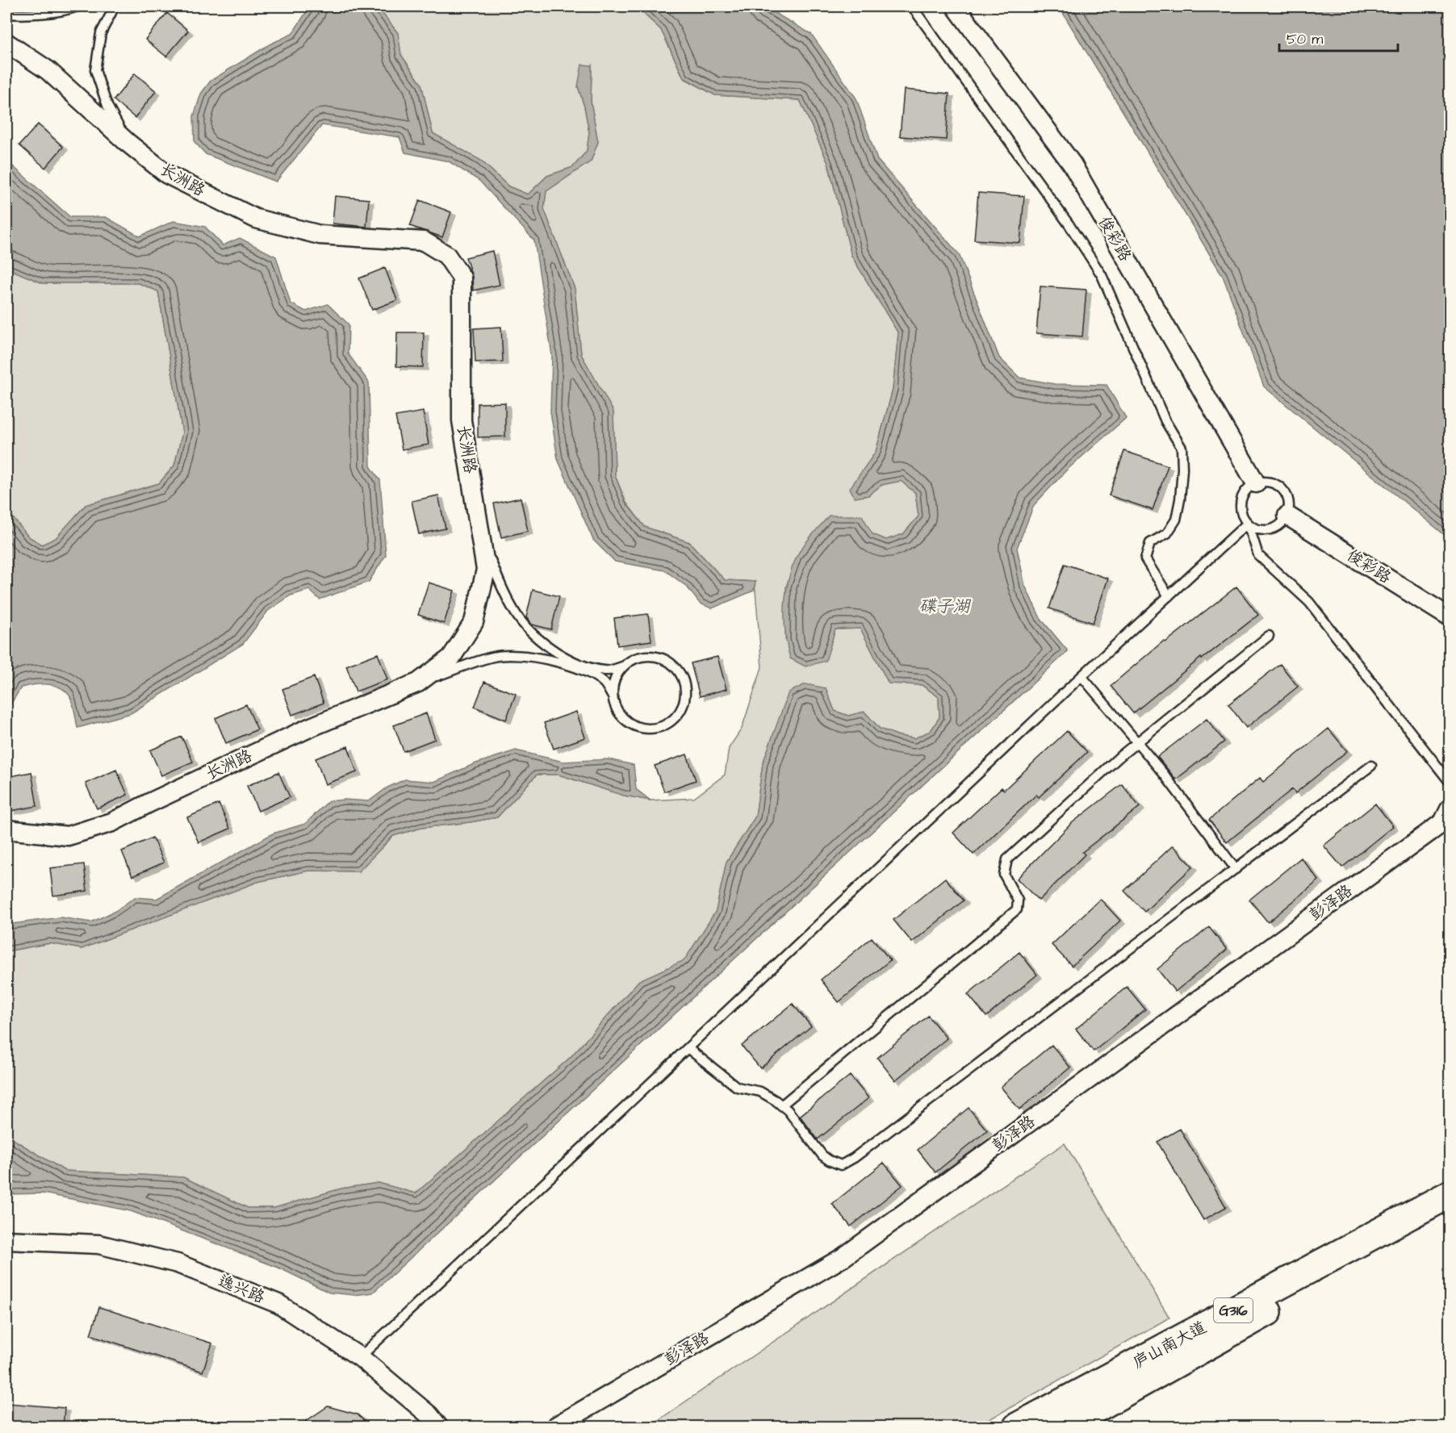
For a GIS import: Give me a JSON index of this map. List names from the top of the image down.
{
  "streets": {
    "highway": ["G316", "庐山南大道"],
    "street": [
      "长洲路",
      "俊彩路",
      "彭泽路",
      "逸兴路"
    ]
  },
  "water": ["碟子湖"],
  "scale_bar": "50 m"
}
